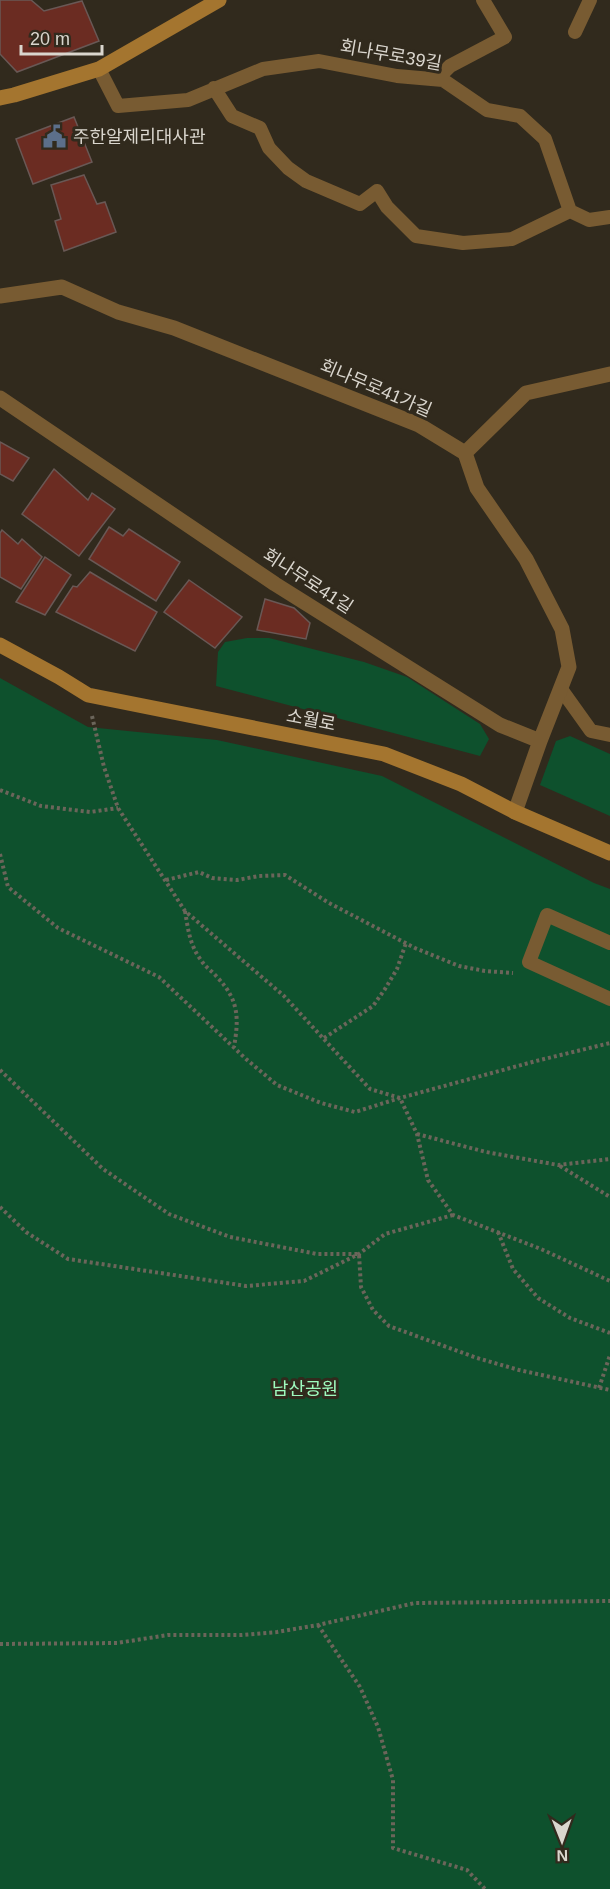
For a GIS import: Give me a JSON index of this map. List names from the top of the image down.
{
  "streets": {
    "main road": ["소월로"],
    "street": ["회나무로41가길", "회나무로41길"],
    "lane": ["회나무로39길"]
  },
  "parks": ["남산공원"],
  "places": {
    "public building": ["주한알제리대사관"]
  },
  "scale_bar": "20 m",
  "north": "bottom"
}
